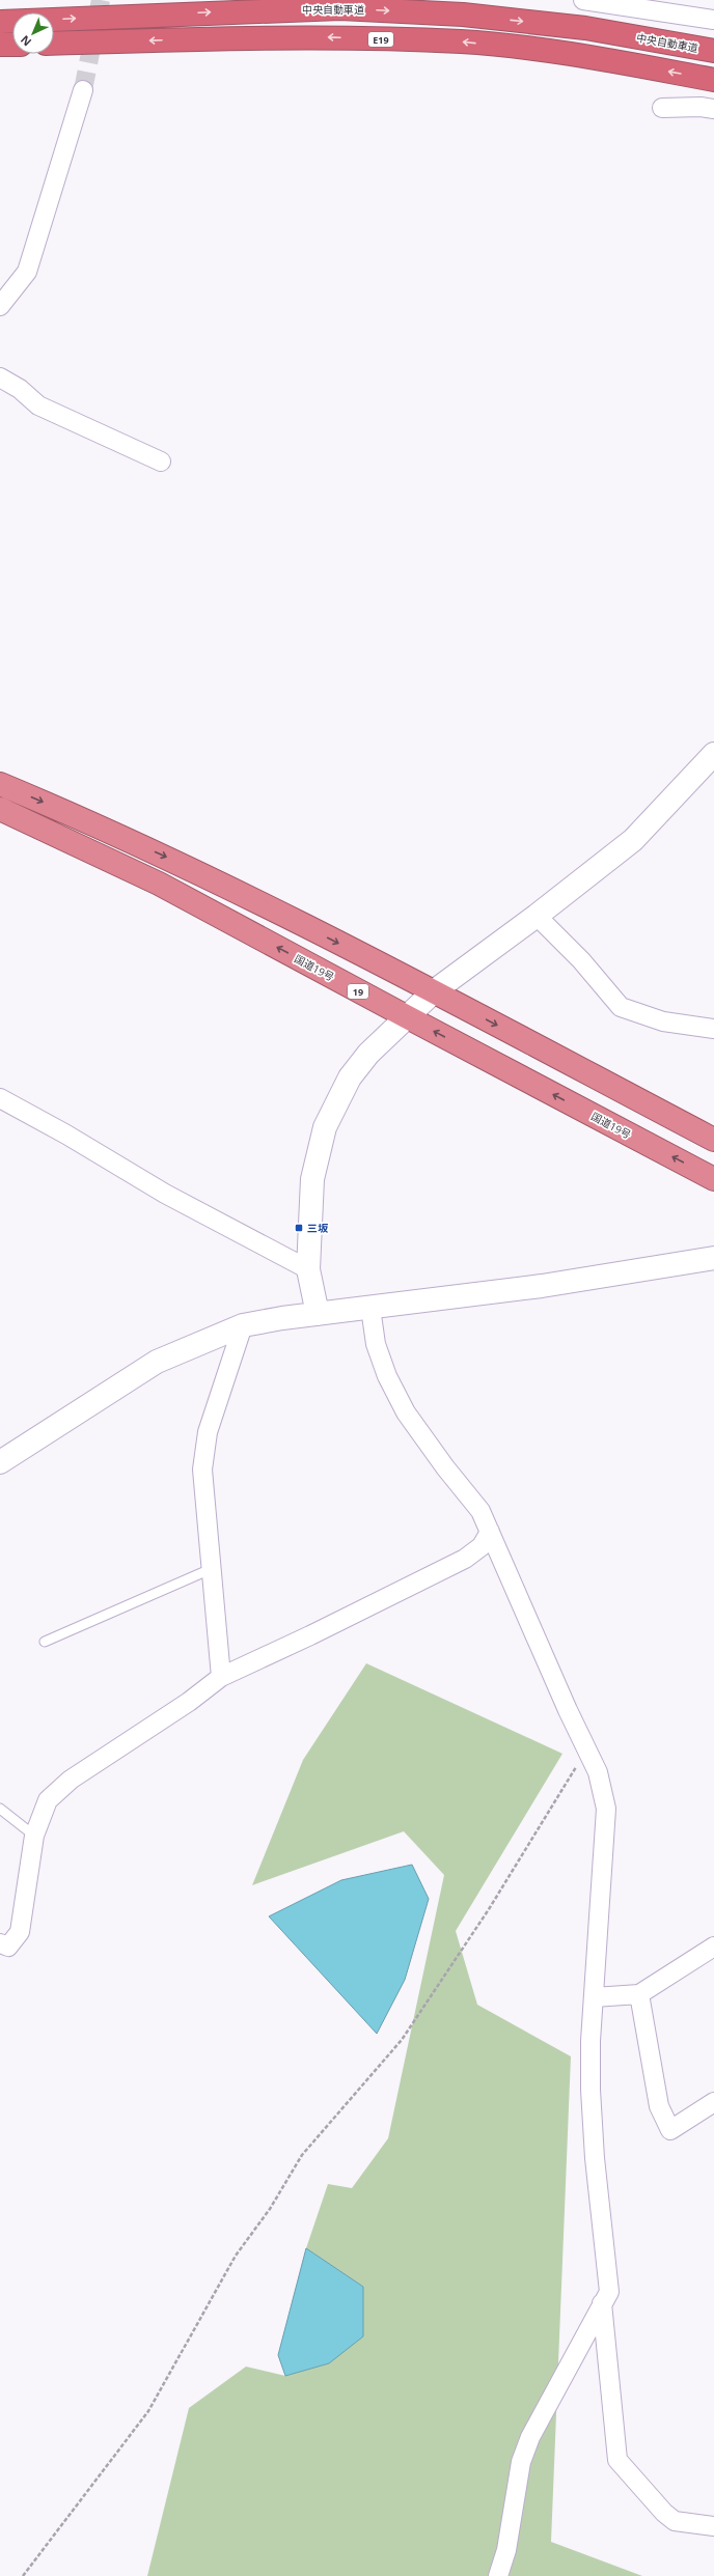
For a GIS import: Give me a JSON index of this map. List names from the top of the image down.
{
  "streets": {
    "highway": [
      "中央自動車道",
      "E19",
      "国道19号",
      "19"
    ]
  },
  "places": {
    "transit": ["三坂"]
  },
  "north": "bottom left"
}
